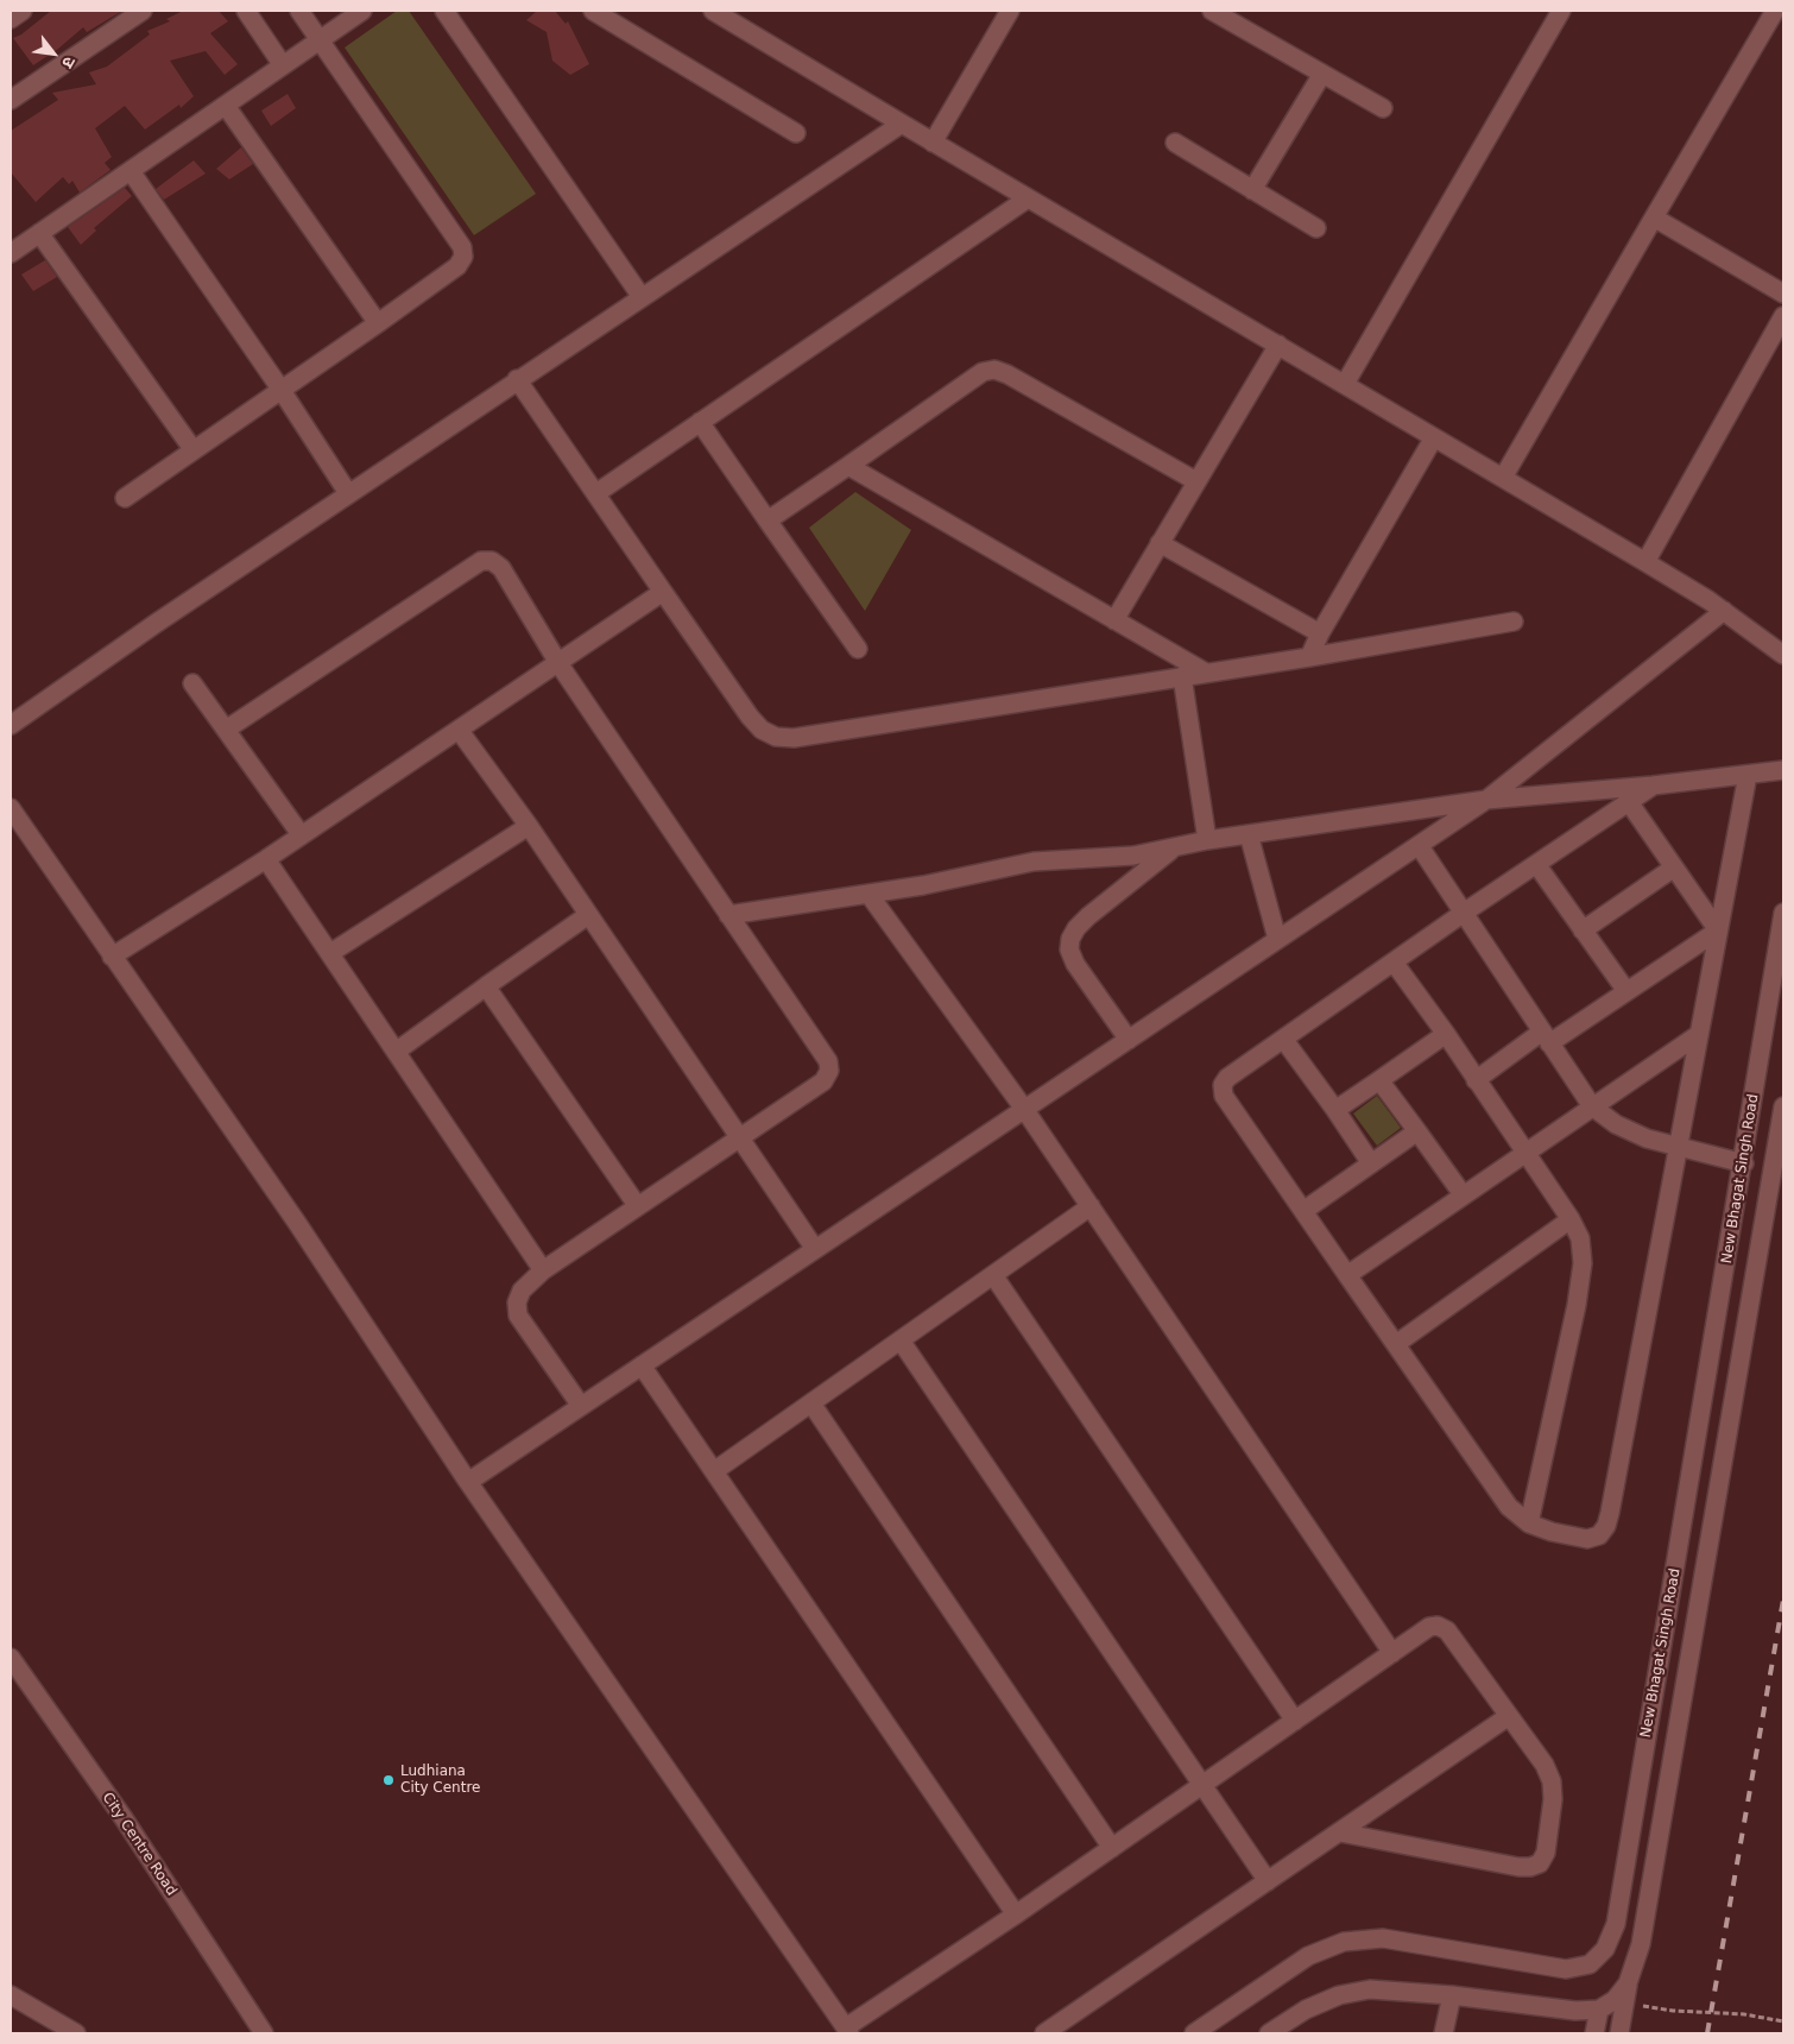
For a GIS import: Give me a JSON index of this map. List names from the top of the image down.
{
  "streets": {
    "street": ["New Bhagat Singh Road", "City Centre Road"]
  },
  "places": ["Ludhiana City Centre"],
  "north": "bottom right"
}
